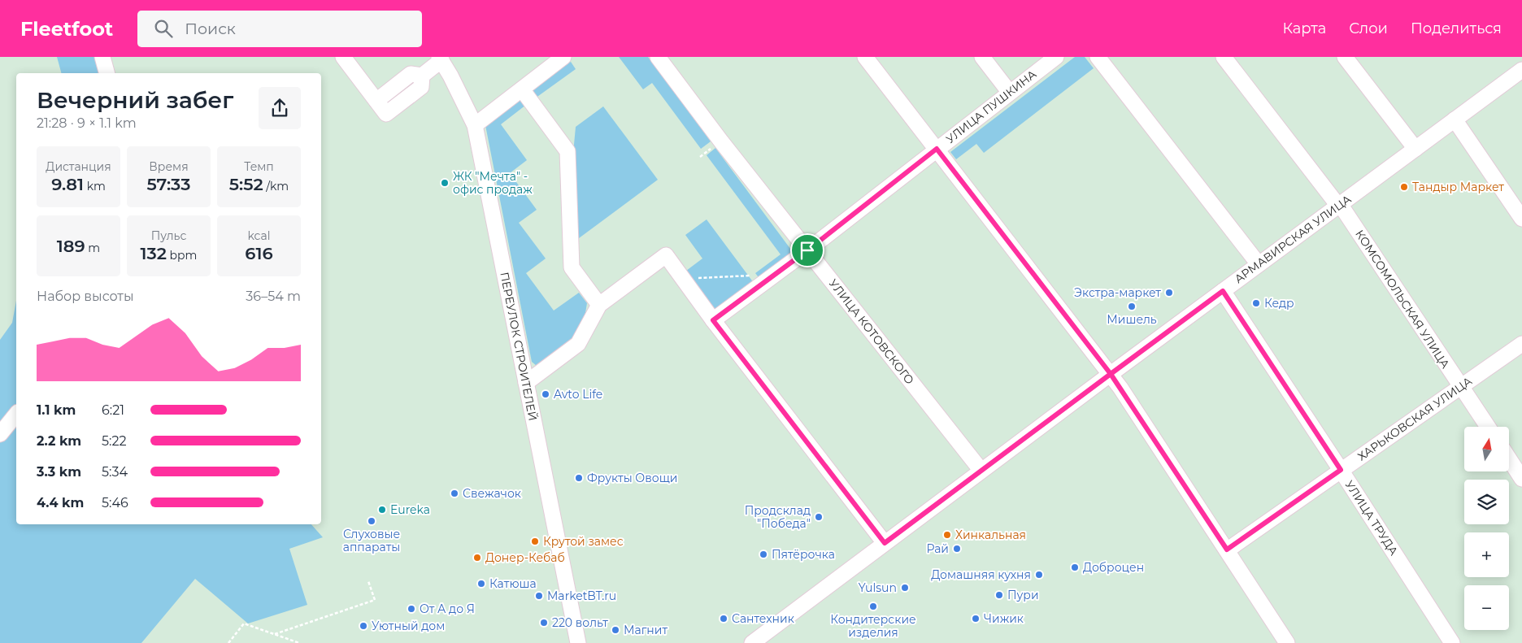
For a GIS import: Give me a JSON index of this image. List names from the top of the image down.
{
  "streets": {
    "street": [
      "УЛИЦА ПУШКИНА",
      "АРМАВИРСКАЯ УЛИЦА",
      "КОМСОМОЛЬСКАЯ УЛИЦА",
      "УЛИЦА КОТОВСКОГО",
      "ПЕРЕУЛОК СТРОИТЕЛЕЙ",
      "ХАРЬКОВСКАЯ УЛИЦА",
      "УЛИЦА ТРУДА"
    ]
  },
  "crossings": [
    ["УЛИЦА ПУШКИНА", "УЛИЦА КОТОВСКОГО"],
    ["АРМАВИРСКАЯ УЛИЦА", "КОМСОМОЛЬСКАЯ УЛИЦА"],
    ["АРМАВИРСКАЯ УЛИЦА", "УЛИЦА КОТОВСКОГО"],
    ["АРМАВИРСКАЯ УЛИЦА", "УЛИЦА ТРУДА"],
    ["КОМСОМОЛЬСКАЯ УЛИЦА", "ХАРЬКОВСКАЯ УЛИЦА"],
    ["ХАРЬКОВСКАЯ УЛИЦА", "УЛИЦА ТРУДА"]
  ],
  "places": [
    "ЖК \"Мечта\" - офис продаж",
    "Тандыр Маркет",
    "Экстра-маркет",
    "Кедр",
    "Мишель",
    "Avto Life",
    "Фрукты Овощи",
    "Свежачок",
    "Eureka",
    "Продсклад \"Победа\"",
    "Слуховые аппараты",
    "Хинкальная",
    "Крутой замес",
    "Рай",
    "Пятёрочка",
    "Донер-Кебаб",
    "Доброцен",
    "Домашняя кухня",
    "Катюша",
    "Yulsun",
    "Пури",
    "MarketBT.ru",
    "Кондитерские изделия",
    "От А до Я",
    "Сантехник",
    "Чижик",
    "220 вольт",
    "Уютный дом",
    "Магнит"
  ],
  "north": "top",
  "page": {
    "header": "Fleetfoot",
    "search": "Поиск",
    "nav": ["Карта", "Слои", "Поделиться"],
    "heading": ["Вечерний забег", "21:28 · 9 × 1.1 km"],
    "stats": [
      ["Дистанция", "9.81 km"],
      ["Время", "57:33"],
      ["Темп", "5:52 /km"],
      ["189 m"],
      ["Пульс", "132 bpm"],
      ["kcal", "616"]
    ],
    "chart": ["Набор высоты", "36–54 m"],
    "list": [
      {
        "name": "1.1 km",
        "note": "6:21"
      },
      {
        "name": "2.2 km",
        "note": "5:22"
      },
      {
        "name": "3.3 km",
        "note": "5:34"
      },
      {
        "name": "4.4 km",
        "note": "5:46"
      }
    ],
    "map_buttons": ["+", "−"]
  }
}
